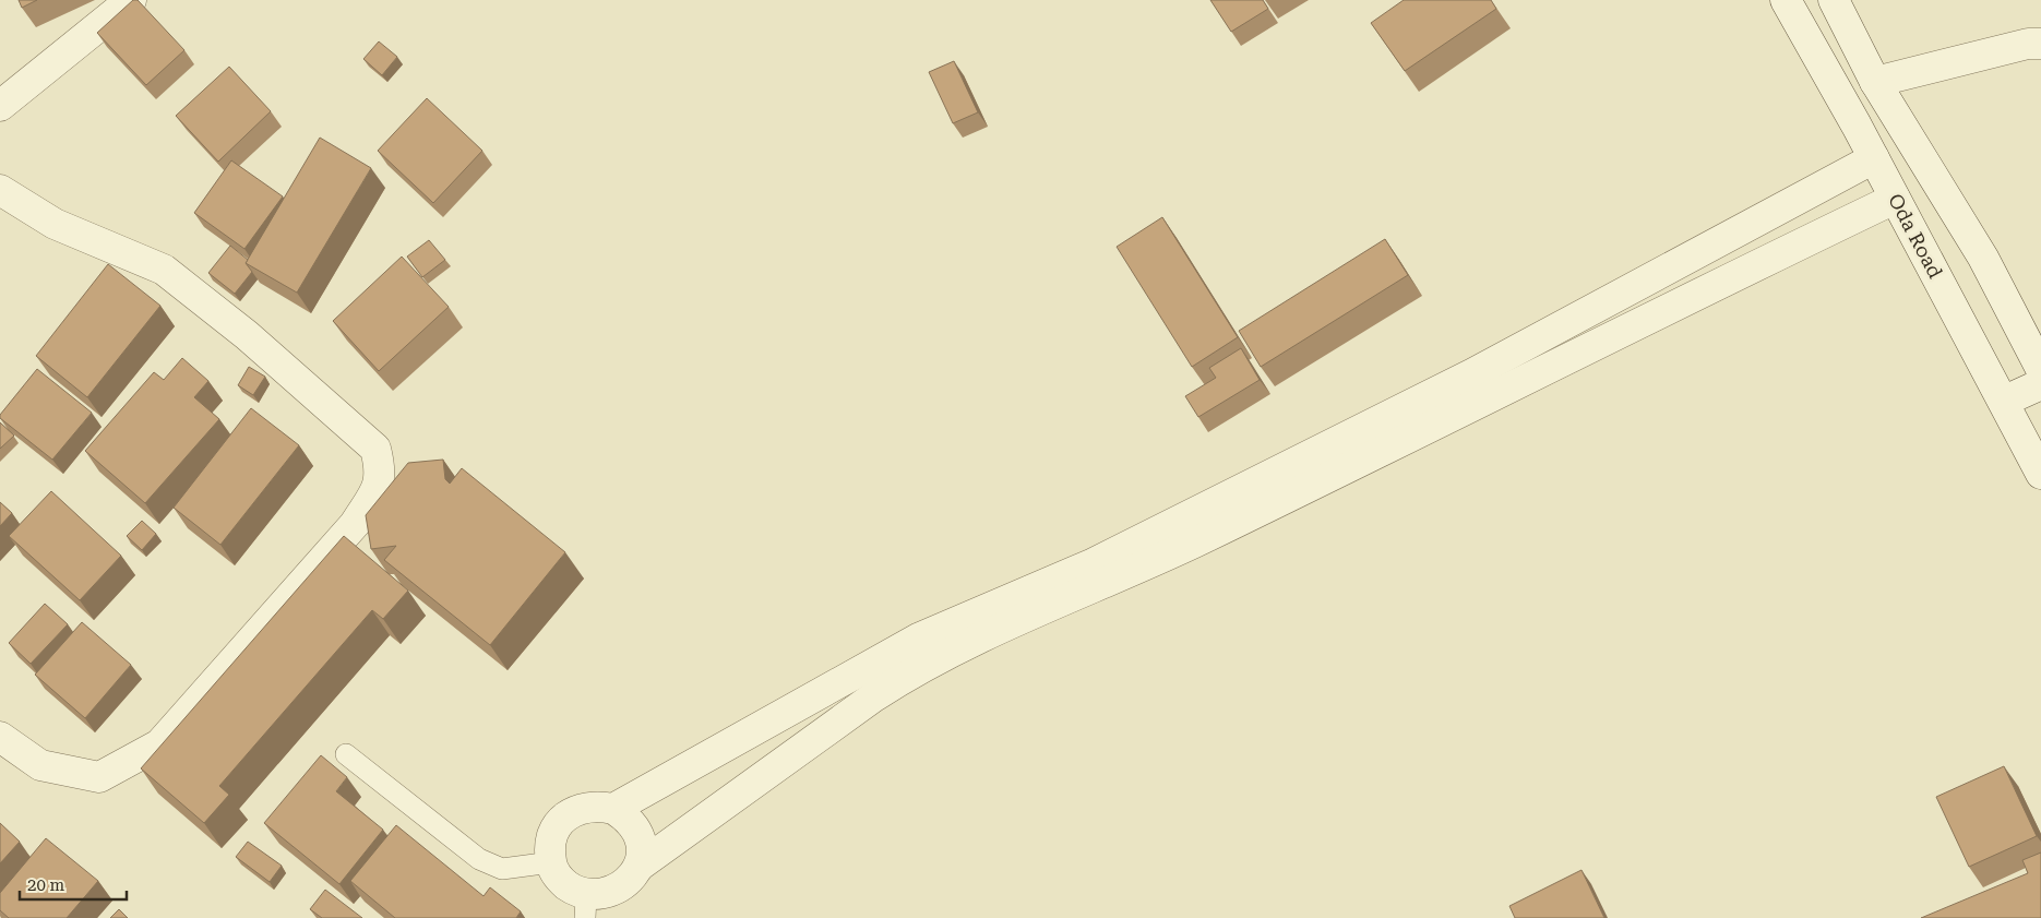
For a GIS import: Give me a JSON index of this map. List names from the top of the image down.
{
  "streets": {
    "street": ["Oda Road"]
  },
  "scale_bar": "20 m"
}
